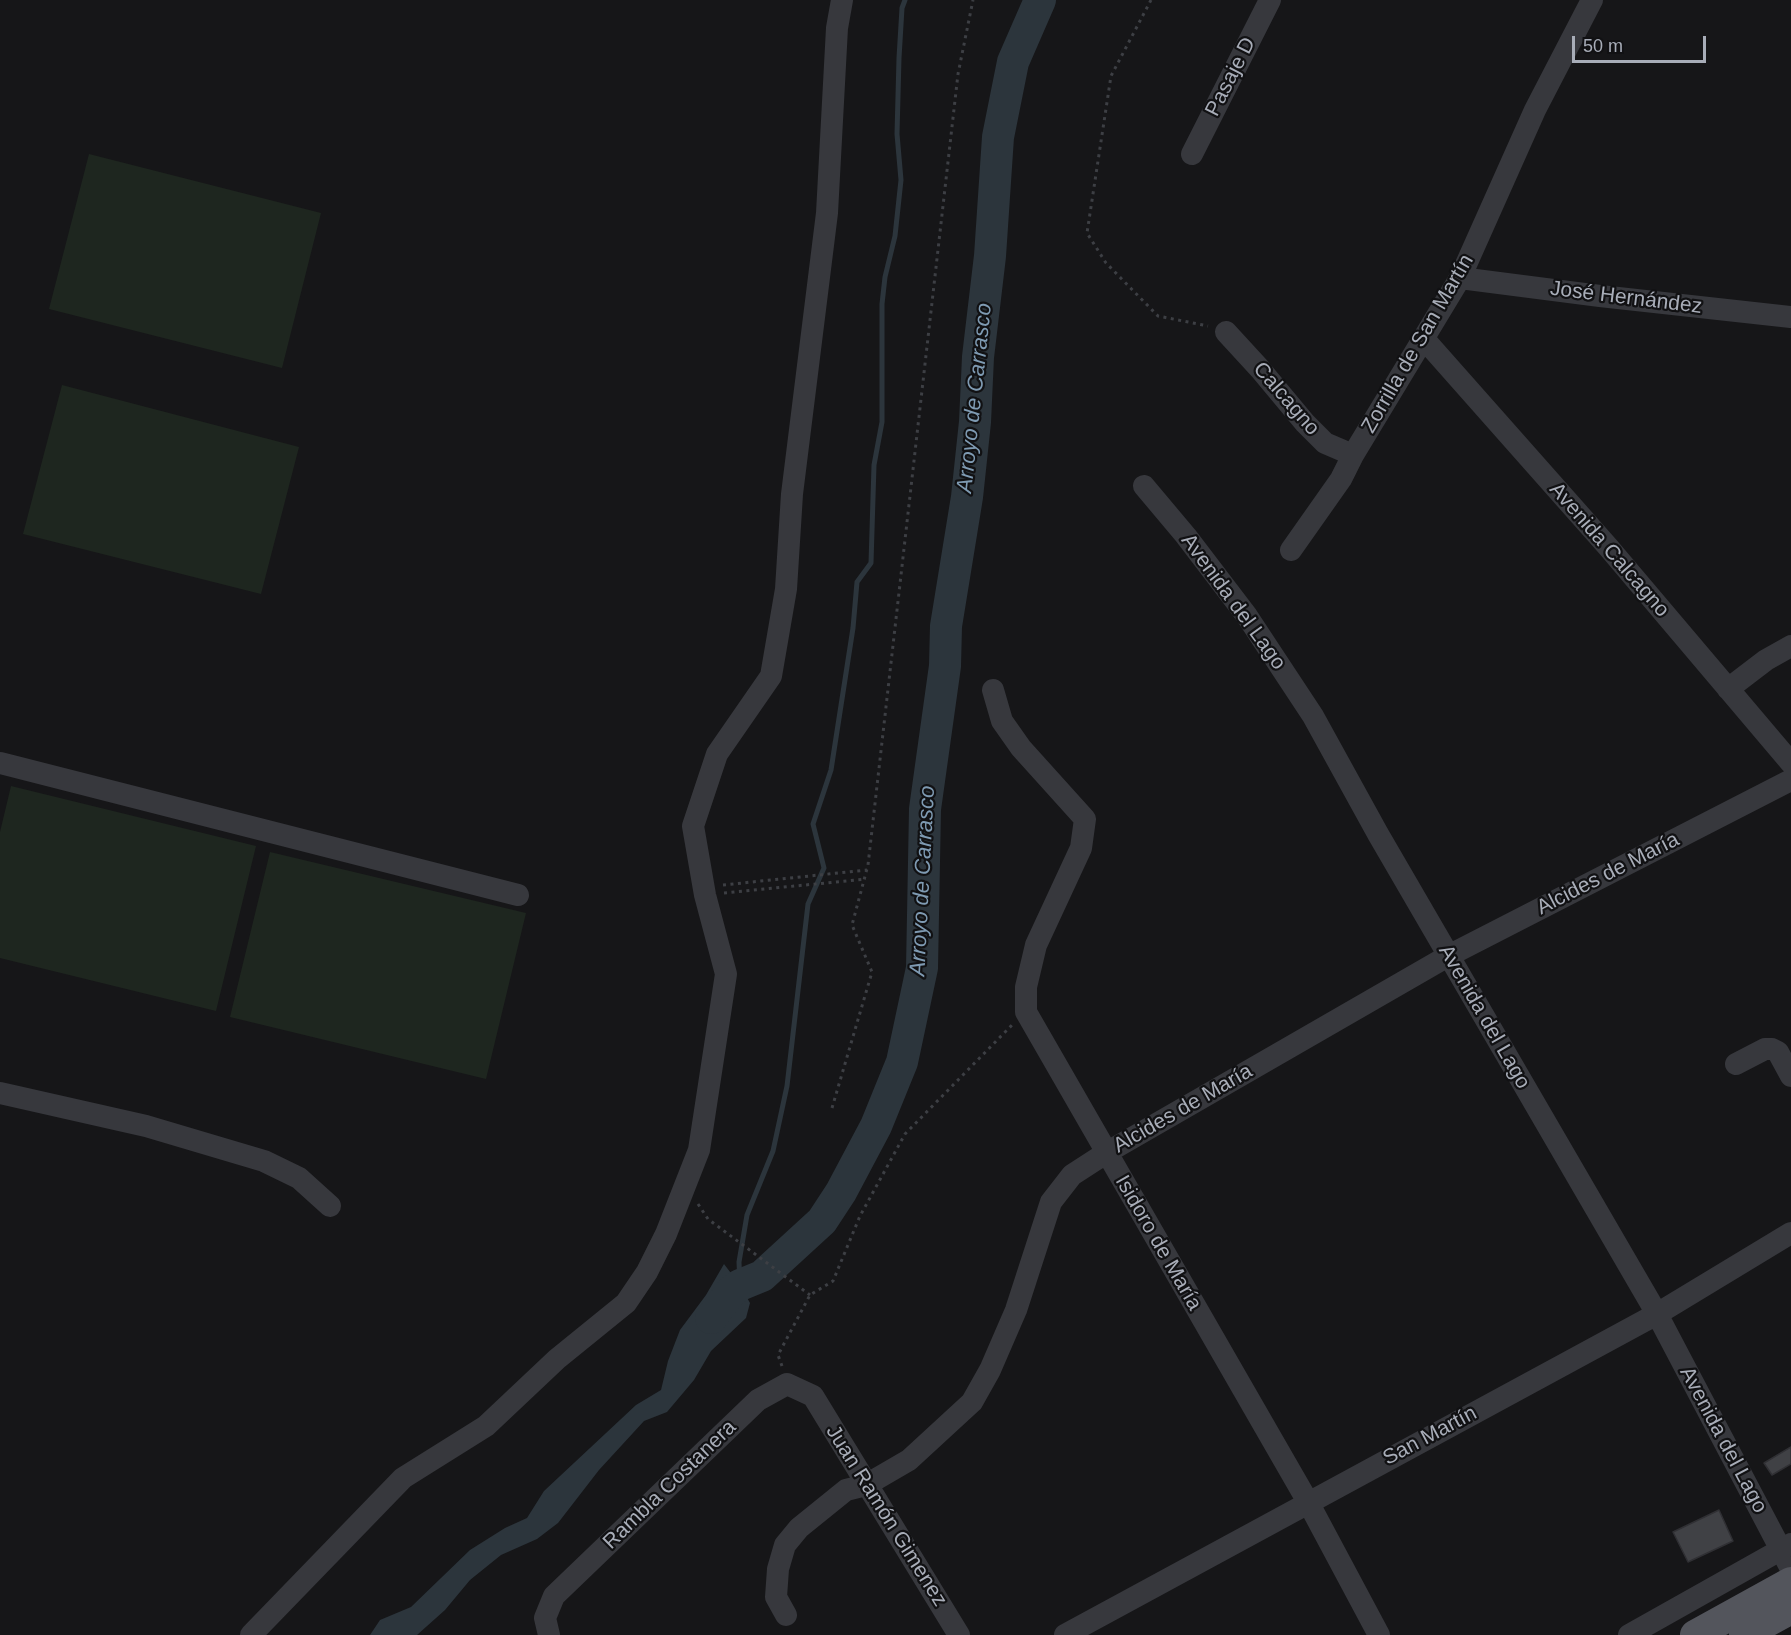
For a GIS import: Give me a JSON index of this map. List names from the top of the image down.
{
  "streets": {
    "street": [
      "Pasaje D",
      "José Hernández",
      "Zorrilla de San Martín",
      "Calcagno",
      "Avenida Calcagno",
      "Avenida del Lago",
      "Alcides de María",
      "Isidoro de María",
      "San Martín",
      "Rambla Costanera",
      "Juan Ramón Gimenez"
    ]
  },
  "crossings": [
    ["José Hernández", "Zorrilla de San Martín"],
    ["Zorrilla de San Martín", "Calcagno"],
    ["Zorrilla de San Martín", "Avenida Calcagno"],
    ["Avenida del Lago", "Alcides de María"],
    ["Avenida del Lago", "San Martín"],
    ["Alcides de María", "Isidoro de María"],
    ["Alcides de María", "Juan Ramón Gimenez"],
    ["Isidoro de María", "San Martín"],
    ["Rambla Costanera", "Juan Ramón Gimenez"]
  ],
  "water": ["Arroyo de Carrasco"],
  "scale_bar": "50 m"
}
